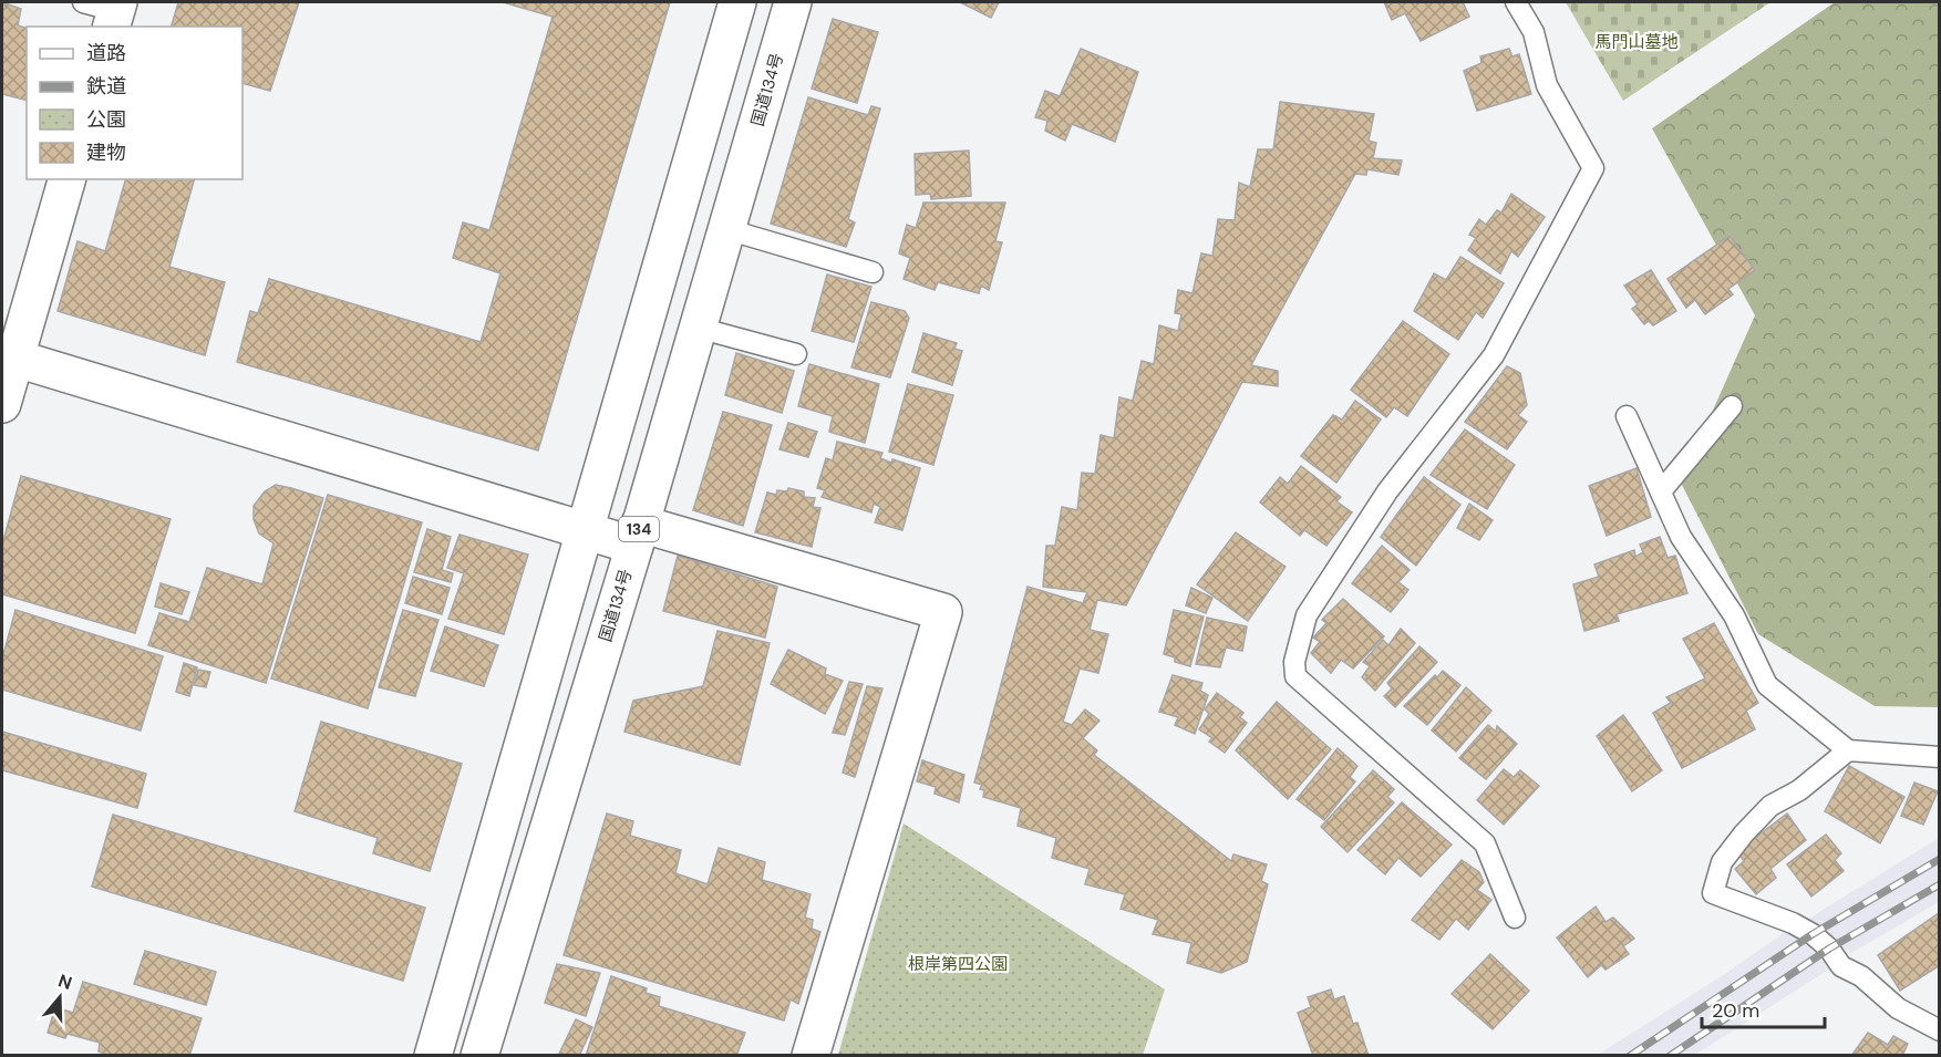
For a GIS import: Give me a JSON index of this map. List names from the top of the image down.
{
  "streets": {
    "main road": ["国道134号", "134"]
  },
  "parks": ["馬門山墓地", "根岸第四公園"],
  "legend": [
    "道路",
    "鉄道",
    "公園",
    "建物"
  ],
  "scale_bar": "20 m",
  "north": "top"
}
